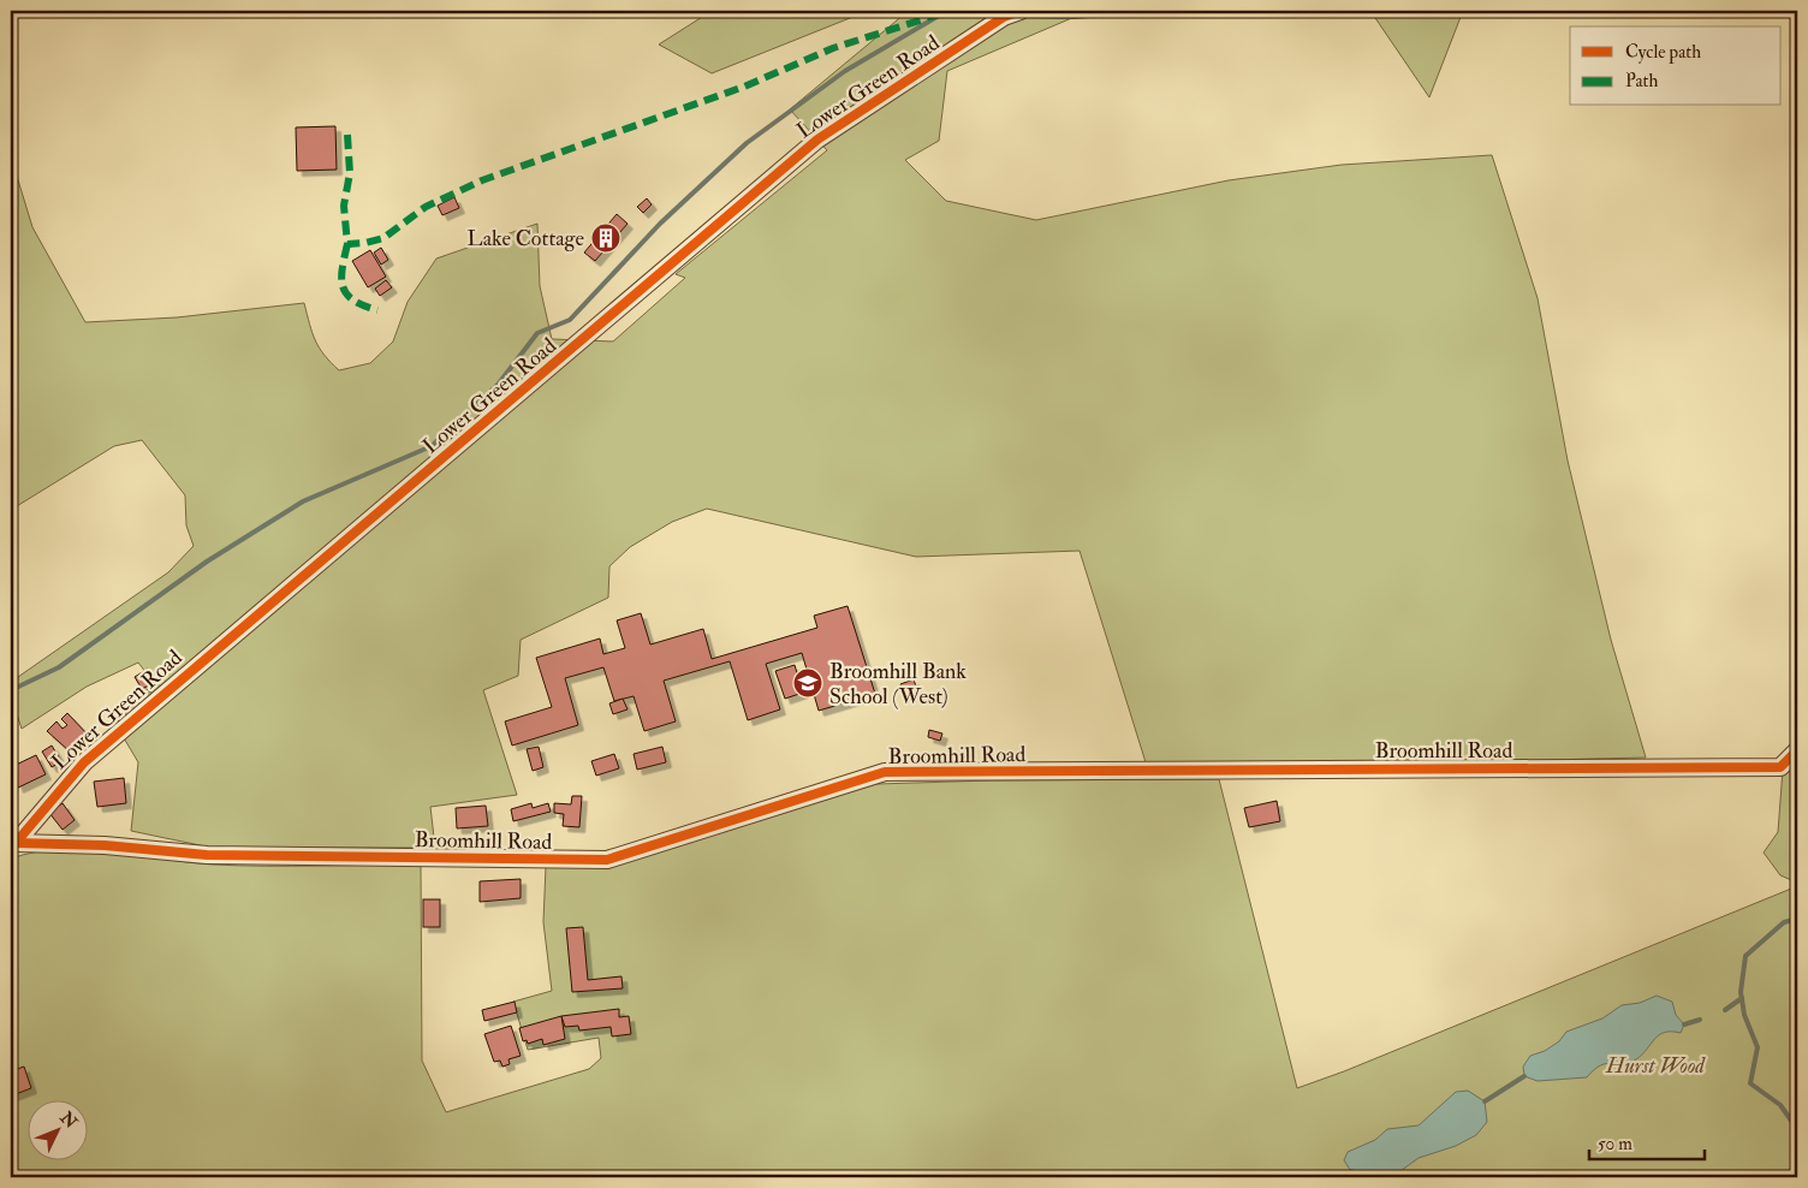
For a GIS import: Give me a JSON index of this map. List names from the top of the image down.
{
  "streets": {
    "street": ["Lower Green Road", "Broomhill Road"]
  },
  "crossings": [
    ["Lower Green Road", "Broomhill Road"]
  ],
  "parks": ["Hurst Wood"],
  "places": {
    "building": ["Lake Cottage"],
    "school or university": ["Broomhill Bank School (West)"]
  },
  "legend": ["Cycle path", "Path"],
  "scale_bar": "50 m",
  "north": "top right"
}
